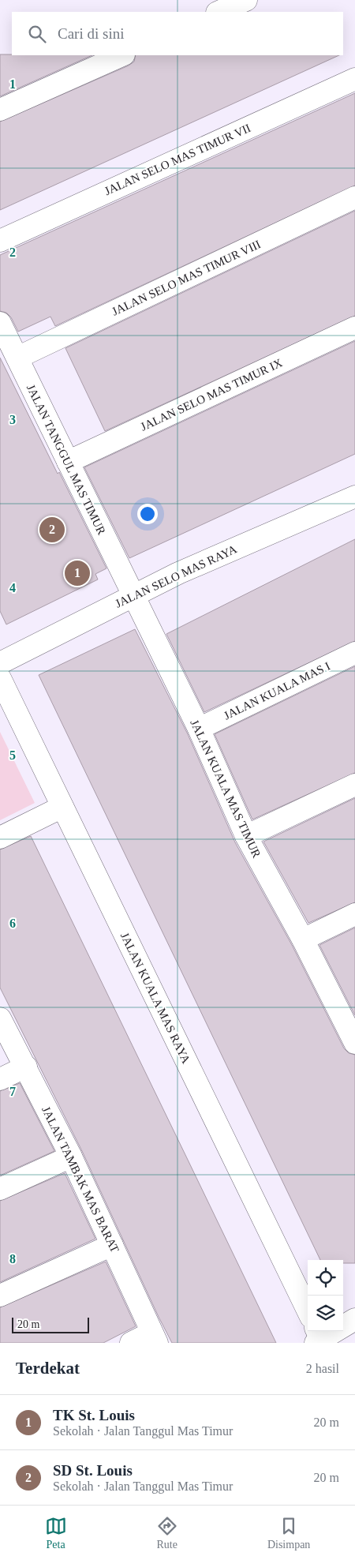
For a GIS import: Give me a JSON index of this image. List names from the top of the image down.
{
  "streets": {
    "street": [
      "JALAN SELO MAS TIMUR VII",
      "JALAN SELO MAS TIMUR VIII",
      "JALAN SELO MAS TIMUR IX",
      "JALAN TANGGUL MAS TIMUR",
      "JALAN SELO MAS RAYA",
      "JALAN KUALA MAS I",
      "JALAN KUALA MAS TIMUR",
      "JALAN KUALA MAS RAYA",
      "JALAN TAMBAK MAS BARAT"
    ]
  },
  "crossings": [
    ["JALAN SELO MAS TIMUR VIII", "JALAN TANGGUL MAS TIMUR"],
    ["JALAN SELO MAS TIMUR IX", "JALAN TANGGUL MAS TIMUR"],
    ["JALAN TANGGUL MAS TIMUR", "JALAN SELO MAS RAYA"],
    ["JALAN TANGGUL MAS TIMUR", "JALAN KUALA MAS TIMUR"],
    ["JALAN SELO MAS RAYA", "JALAN KUALA MAS TIMUR"],
    ["JALAN KUALA MAS I", "JALAN KUALA MAS TIMUR"]
  ],
  "scale_bar": "20 m",
  "page": {
    "search": "Cari di sini",
    "pins": ["2", "1"],
    "scale": "20 m",
    "heading": ["Terdekat", "2 hasil"],
    "list": [
      {
        "mark": "1",
        "name": "TK St. Louis",
        "note": "Sekolah · Jalan Tanggul Mas Timur",
        "value": "20 m"
      },
      {
        "mark": "2",
        "name": "SD St. Louis",
        "note": "Sekolah · Jalan Tanggul Mas Timur",
        "value": "20 m"
      }
    ],
    "nav": ["Peta", "Rute", "Disimpan"]
  },
  "grid": {
    "rows": [
      "1",
      "2",
      "3",
      "4",
      "5",
      "6",
      "7",
      "8"
    ]
  }
}
